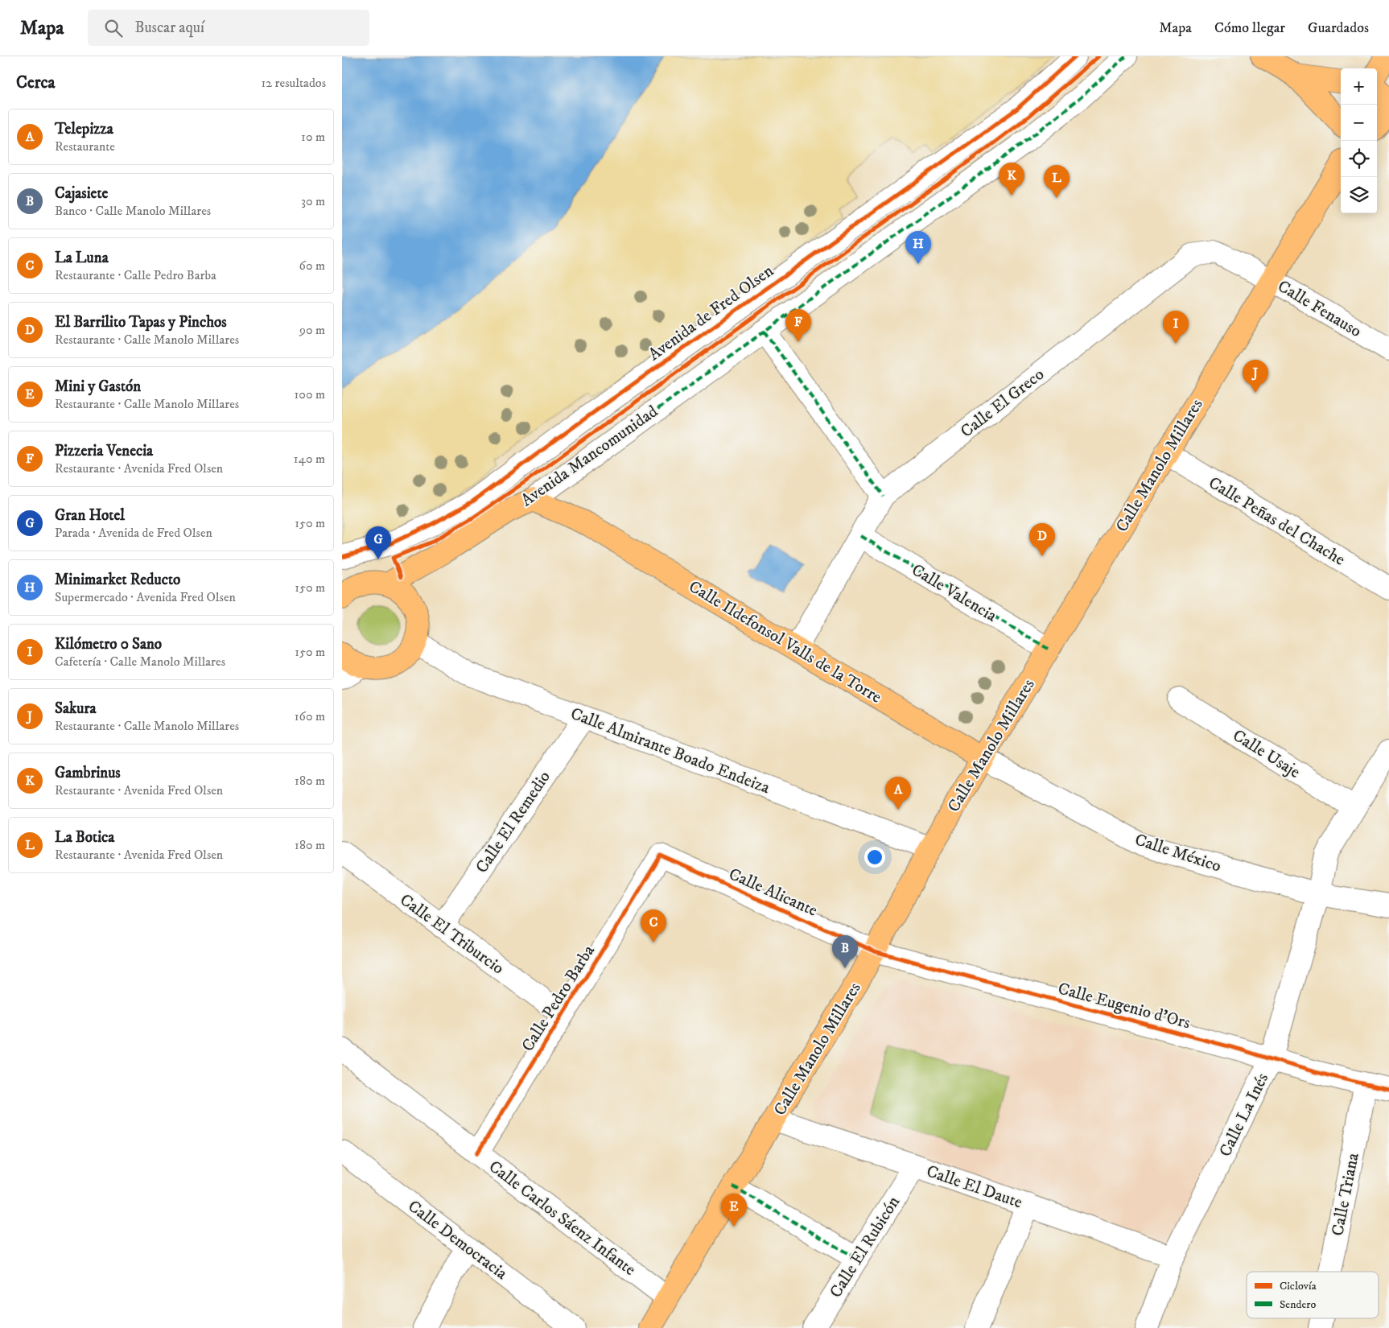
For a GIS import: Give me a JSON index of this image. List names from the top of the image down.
{
  "streets": {
    "main road": ["Avenida Mancomunidad", "Calle Manolo Millares", "Calle Ildefonsol Valls de la Torre"],
    "street": [
      "Calle Fenauso",
      "Avenida de Fred Olsen",
      "Calle El Greco",
      "Calle Peñas del Chache",
      "Calle Valencia",
      "Calle Almirante Boado Endeiza",
      "Calle Usaje",
      "Calle El Remedio",
      "Calle México",
      "Calle Alicante",
      "Calle El Triburcio",
      "Calle Pedro Barba",
      "Calle Eugenio d'Ors",
      "Calle La Inés",
      "Calle El Daute",
      "Calle Triana",
      "Calle Carlos Sáenz Infante",
      "Calle Democracia",
      "Calle El Rubicón"
    ]
  },
  "crossings": [
    ["Calle Fenauso", "Calle El Greco"],
    ["Calle Fenauso", "Calle Manolo Millares"],
    ["Calle El Greco", "Calle Manolo Millares"],
    ["Calle El Greco", "Calle Valencia"],
    ["Calle El Greco", "Calle Ildefonsol Valls de la Torre"],
    ["Avenida Mancomunidad", "Calle Ildefonsol Valls de la Torre"],
    ["Calle Manolo Millares", "Calle Peñas del Chache"],
    ["Calle Manolo Millares", "Calle Valencia"],
    ["Calle Manolo Millares", "Calle Ildefonsol Valls de la Torre"],
    ["Calle Manolo Millares", "Calle Almirante Boado Endeiza"],
    ["Calle Manolo Millares", "Calle México"],
    ["Calle Manolo Millares", "Calle Alicante"],
    ["Calle Manolo Millares", "Calle Eugenio d'Ors"],
    ["Calle Manolo Millares", "Calle El Daute"],
    ["Calle Manolo Millares", "Calle Carlos Sáenz Infante"],
    ["Calle Ildefonsol Valls de la Torre", "Calle México"],
    ["Calle Almirante Boado Endeiza", "Calle El Remedio"],
    ["Calle Usaje", "Calle La Inés"],
    ["Calle El Remedio", "Calle El Triburcio"],
    ["Calle México", "Calle La Inés"],
    ["Calle Alicante", "Calle Pedro Barba"],
    ["Calle Alicante", "Calle Eugenio d'Ors"],
    ["Calle El Triburcio", "Calle Pedro Barba"],
    ["Calle Pedro Barba", "Calle Carlos Sáenz Infante"],
    ["Calle Eugenio d'Ors", "Calle La Inés"],
    ["Calle Eugenio d'Ors", "Calle Triana"],
    ["Calle La Inés", "Calle El Daute"],
    ["Calle El Daute", "Calle El Rubicón"]
  ],
  "legend": ["Ciclovía", "Sendero"],
  "page": {
    "header": "Mapa",
    "search": "Buscar aquí",
    "nav": ["Mapa", "Cómo llegar", "Guardados"],
    "heading": ["Cerca", "12 resultados"],
    "map_buttons": ["+", "−"],
    "list": [
      {
        "mark": "A",
        "name": "Telepizza",
        "note": "Restaurante",
        "value": "10 m"
      },
      {
        "mark": "B",
        "name": "Cajasiete",
        "note": "Banco · Calle Manolo Millares",
        "value": "30 m"
      },
      {
        "mark": "C",
        "name": "La Luna",
        "note": "Restaurante · Calle Pedro Barba",
        "value": "60 m"
      },
      {
        "mark": "D",
        "name": "El Barrilito Tapas y Pinchos",
        "note": "Restaurante · Calle Manolo Millares",
        "value": "90 m"
      },
      {
        "mark": "E",
        "name": "Mini y Gastón",
        "note": "Restaurante · Calle Manolo Millares",
        "value": "100 m"
      },
      {
        "mark": "F",
        "name": "Pizzeria Venecia",
        "note": "Restaurante · Avenida Fred Olsen",
        "value": "140 m"
      },
      {
        "mark": "G",
        "name": "Gran Hotel",
        "note": "Parada · Avenida de Fred Olsen",
        "value": "150 m"
      },
      {
        "mark": "H",
        "name": "Minimarket Reducto",
        "note": "Supermercado · Avenida Fred Olsen",
        "value": "150 m"
      },
      {
        "mark": "I",
        "name": "Kilómetro 0 Sano",
        "note": "Cafetería · Calle Manolo Millares",
        "value": "150 m"
      },
      {
        "mark": "J",
        "name": "Sakura",
        "note": "Restaurante · Calle Manolo Millares",
        "value": "160 m"
      },
      {
        "mark": "K",
        "name": "Gambrinus",
        "note": "Restaurante · Avenida Fred Olsen",
        "value": "180 m"
      },
      {
        "mark": "L",
        "name": "La Botica",
        "note": "Restaurante · Avenida Fred Olsen",
        "value": "180 m"
      }
    ],
    "pins": [
      "K",
      "L",
      "H",
      "F",
      "I",
      "J",
      "D",
      "G",
      "A",
      "C",
      "B",
      "E"
    ]
  }
}
